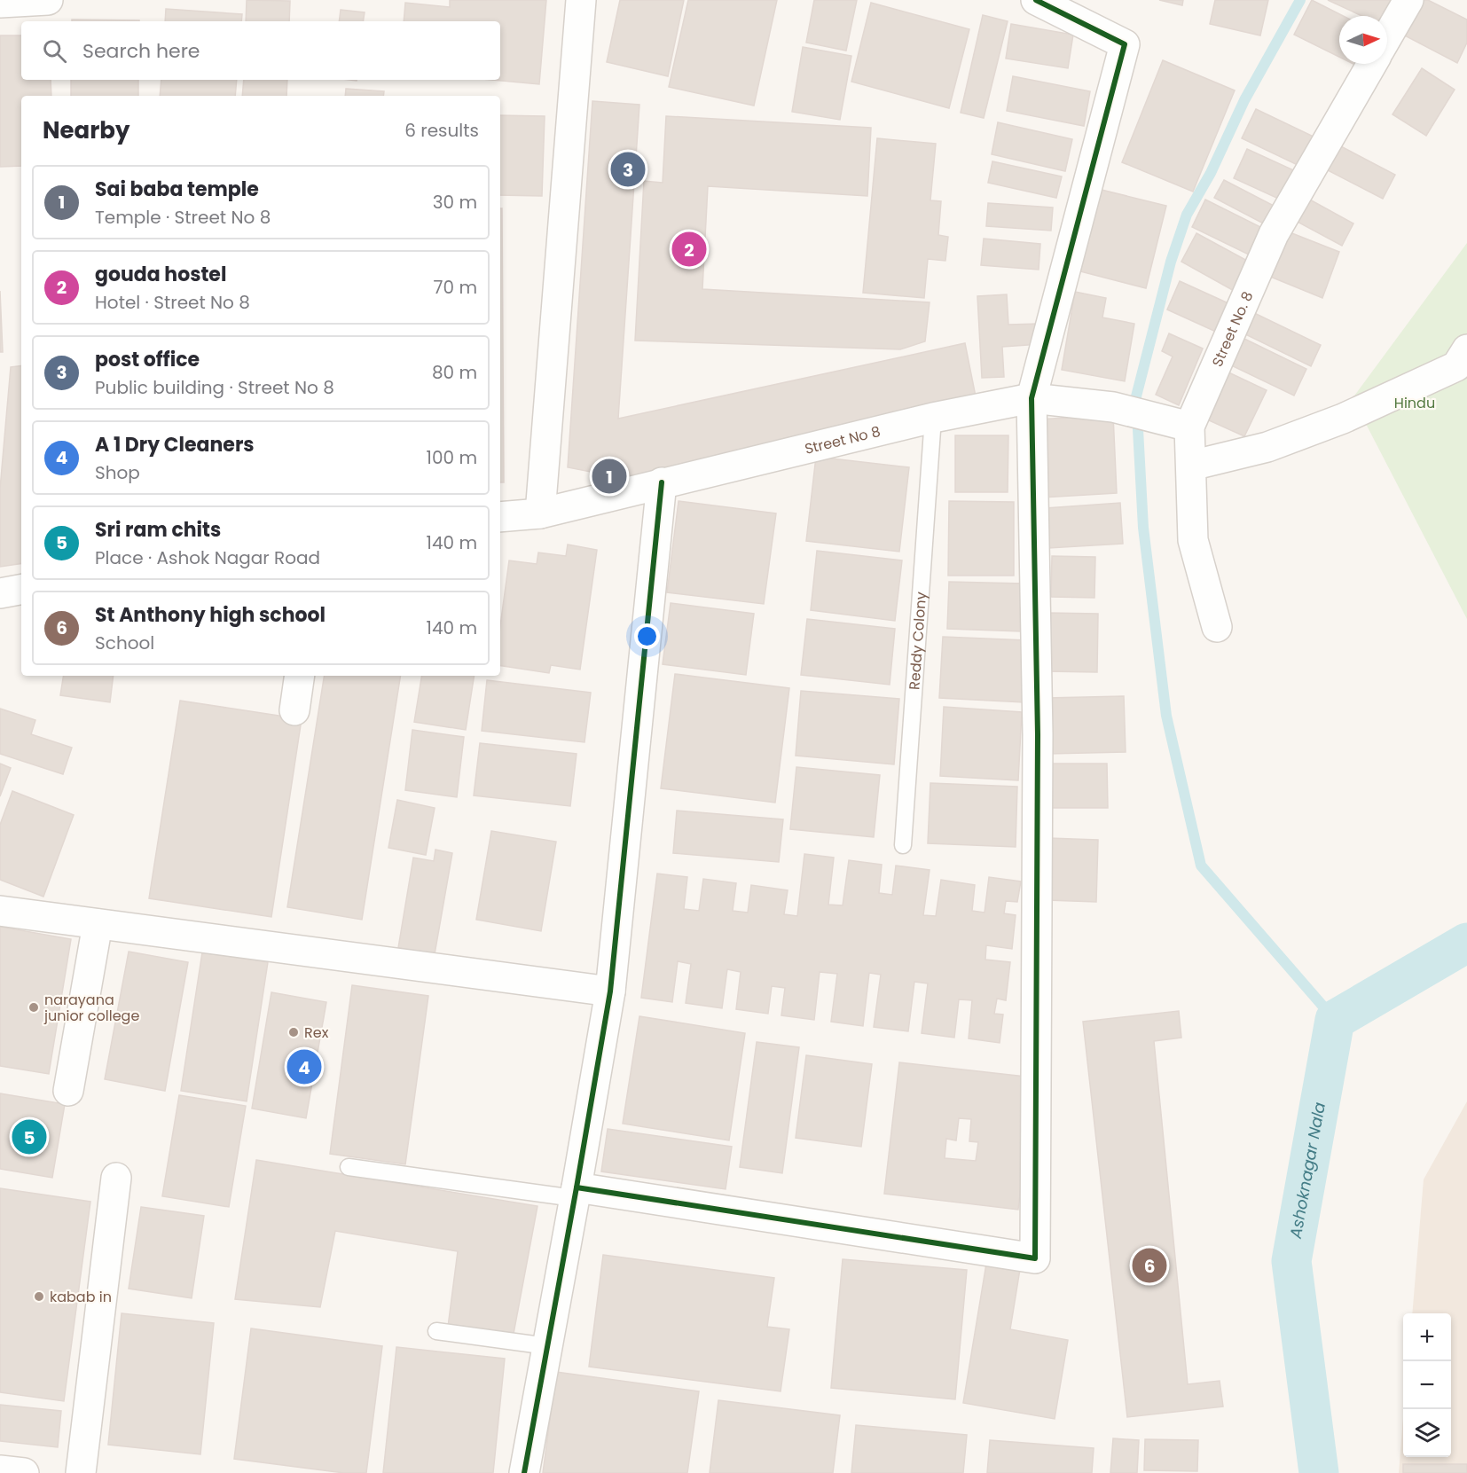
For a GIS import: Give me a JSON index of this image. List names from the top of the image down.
{
  "streets": {
    "street": ["Street No. 8", "Street No 8"],
    "lane": ["Reddy Colony"]
  },
  "crossings": [
    ["Street No. 8", "Street No 8"],
    ["Street No 8", "Reddy Colony"]
  ],
  "water": ["Ashoknagar Nala"],
  "parks": ["Hindu"],
  "places": ["narayana junior college", "Rex", "kabab in"],
  "north": "right",
  "page": {
    "search": "Search here",
    "heading": ["Nearby", "6 results"],
    "pins": [
      "3",
      "2",
      "1",
      "4",
      "5",
      "6"
    ],
    "list": [
      {
        "mark": "1",
        "name": "Sai baba temple",
        "note": "Temple · Street No 8",
        "value": "30 m"
      },
      {
        "mark": "2",
        "name": "gouda hostel",
        "note": "Hotel · Street No 8",
        "value": "70 m"
      },
      {
        "mark": "3",
        "name": "post office",
        "note": "Public building · Street No 8",
        "value": "80 m"
      },
      {
        "mark": "4",
        "name": "A 1 Dry Cleaners",
        "note": "Shop",
        "value": "100 m"
      },
      {
        "mark": "5",
        "name": "Sri ram chits",
        "note": "Place · Ashok Nagar Road",
        "value": "140 m"
      },
      {
        "mark": "6",
        "name": "St Anthony high school",
        "note": "School",
        "value": "140 m"
      }
    ],
    "map_buttons": ["+", "−"]
  }
}
